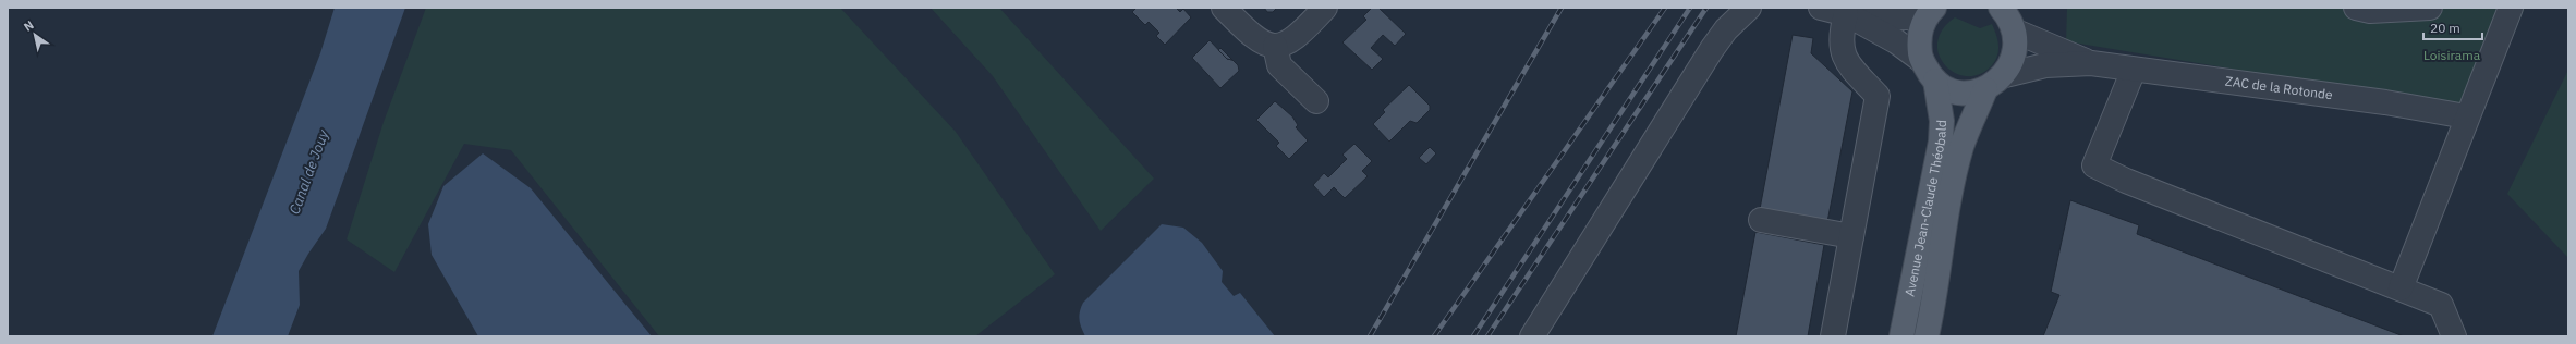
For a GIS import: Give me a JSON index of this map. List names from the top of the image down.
{
  "streets": {
    "main road": ["Avenue Jean-Claude Théobald"],
    "street": ["ZAC de la Rotonde"]
  },
  "water": ["Canal de Jouy"],
  "parks": ["Loisirama"],
  "scale_bar": "20 m",
  "north": "top left"
}
